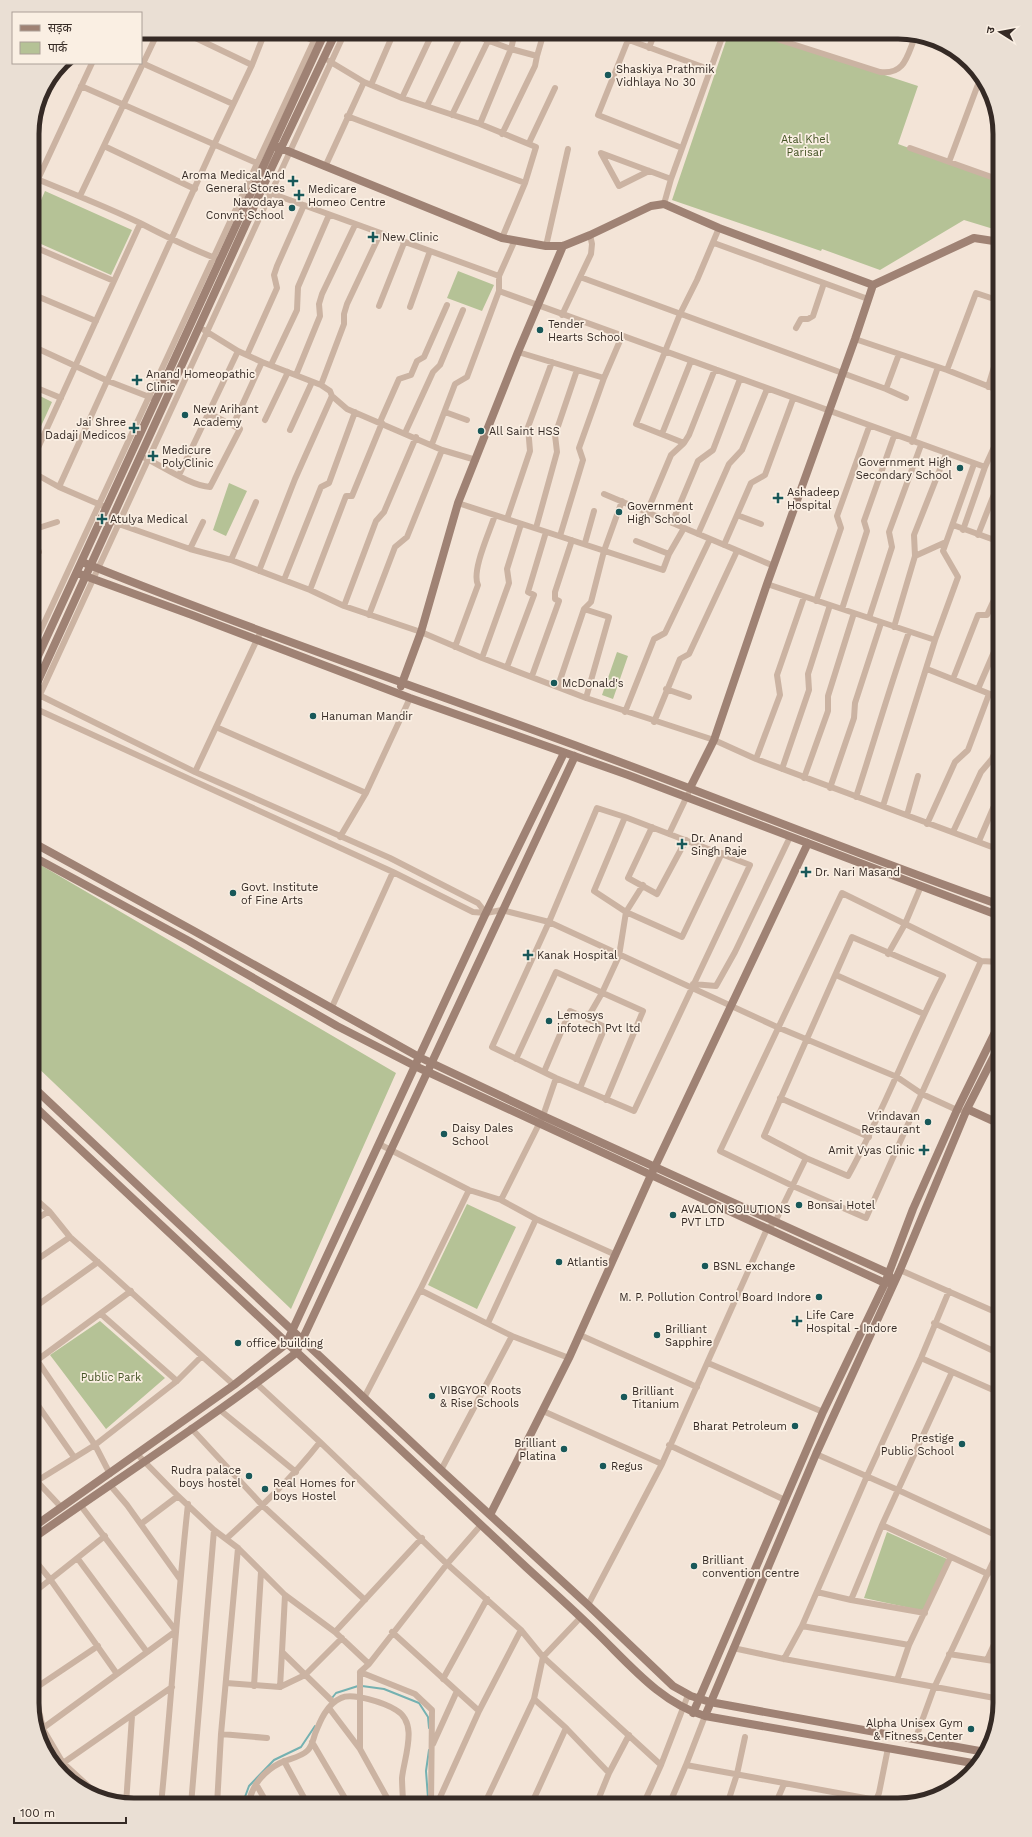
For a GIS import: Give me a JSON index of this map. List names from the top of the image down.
{
  "parks": ["Atal Khel Parisar", "Public Park"],
  "places": {
    "other": [
      "Shaskiya Prathmik Vidhlaya No 30",
      "Navodaya Convnt School",
      "Tender Hearts School",
      "New Arihant Academy",
      "All Saint HSS",
      "Government High Secondary School",
      "Government High School",
      "McDonald's",
      "Hanuman Mandir",
      "Govt. Institute of Fine Arts",
      "Lemosys infotech Pvt ltd",
      "Vrindavan Restaurant",
      "Daisy Dales School",
      "Bonsai Hotel",
      "AVALON SOLUTIONS PVT LTD",
      "Atlantis",
      "BSNL exchange",
      "M. P. Pollution Control Board Indore",
      "Brilliant Sapphire",
      "office building",
      "VIBGYOR Roots & Rise Schools",
      "Brilliant Titanium",
      "Bharat Petroleum",
      "Prestige Public School",
      "Brilliant Platina",
      "Regus",
      "Rudra palace boys hostel",
      "Real Homes for boys Hostel",
      "Brilliant convention centre",
      "Alpha Unisex Gym & Fitness Center"
    ],
    "health": [
      "Aroma Medical And General Stores",
      "Medicare Homeo Centre",
      "New Clinic",
      "Anand Homeopathic Clinic",
      "Jai Shree Dadaji Medicos",
      "Medicure PolyClinic",
      "Ashadeep Hospital",
      "Atulya Medical",
      "Dr. Anand Singh Raje",
      "Dr. Nari Masand",
      "Kanak Hospital",
      "Amit Vyas Clinic",
      "Life Care Hospital - Indore"
    ]
  },
  "legend": ["सड़क", "पार्क"],
  "scale_bar": "100 m",
  "north": "left"
}
